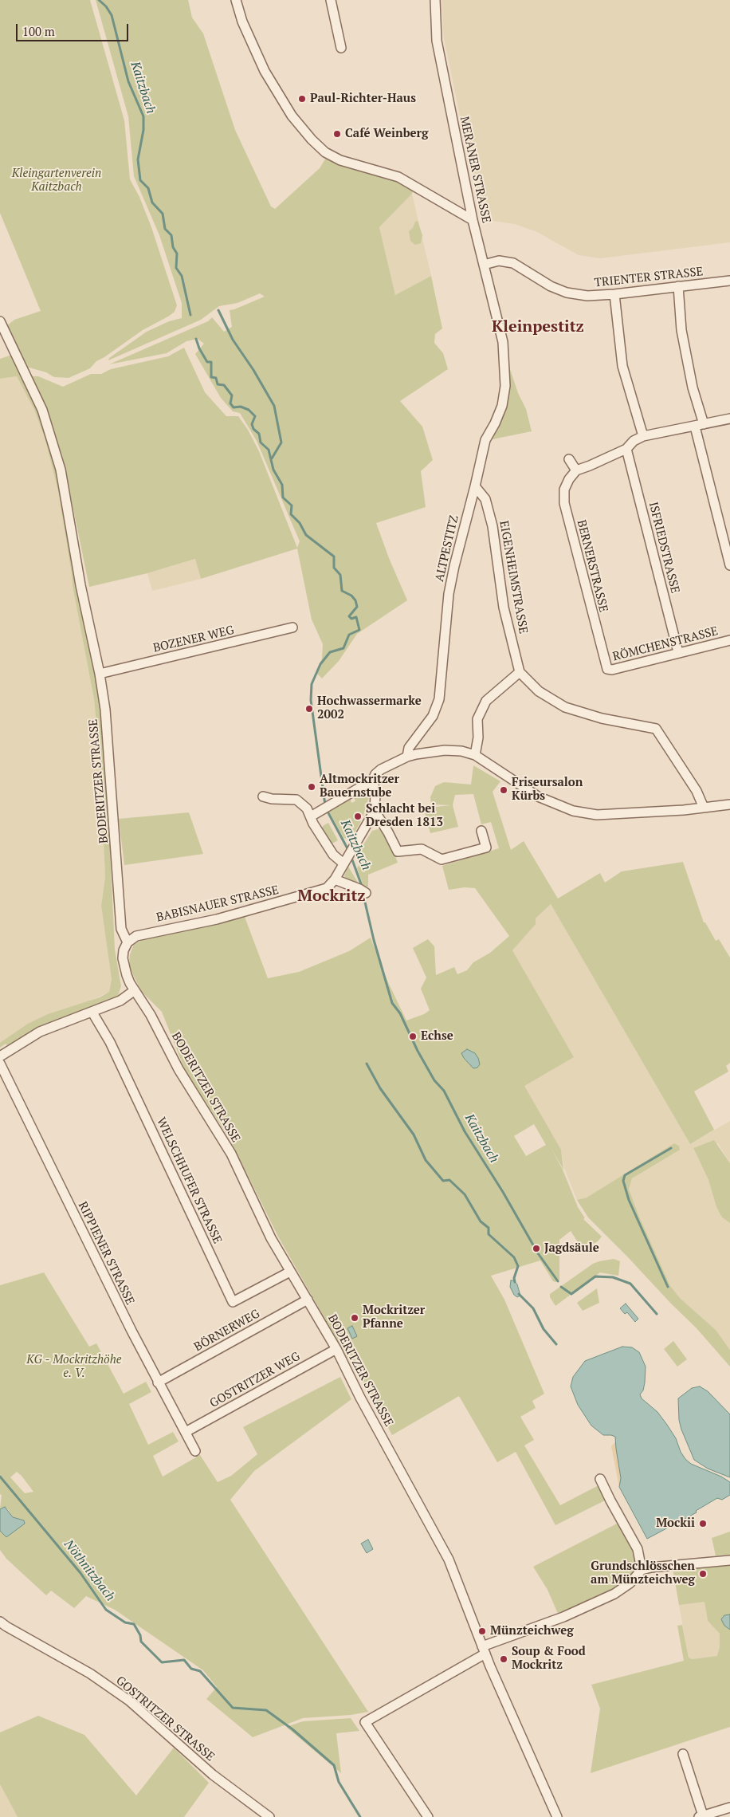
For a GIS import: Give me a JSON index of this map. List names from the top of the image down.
{
  "streets": {
    "street": [
      "MERANER STRASSE",
      "TRIENTER STRASSE",
      "ISFRIEDSTRASSE",
      "ALTPESTITZ",
      "BERNERSTRASSE",
      "EIGENHEIMSTRASSE",
      "BOZENER WEG",
      "RÖMCHENSTRASSE",
      "BODERITZER STRASSE",
      "BABISNAUER STRASSE",
      "WELSCHHUFER STRASSE",
      "RIPPIENER STRASSE",
      "BÖRNERWEG",
      "GOSTRITZER WEG",
      "GOSTRITZER STRASSE"
    ]
  },
  "crossings": [
    ["MERANER STRASSE", "TRIENTER STRASSE"],
    ["MERANER STRASSE", "ALTPESTITZ"],
    ["ISFRIEDSTRASSE", "RÖMCHENSTRASSE"],
    ["ALTPESTITZ", "EIGENHEIMSTRASSE"],
    ["BERNERSTRASSE", "RÖMCHENSTRASSE"],
    ["BOZENER WEG", "BODERITZER STRASSE"],
    ["BODERITZER STRASSE", "BABISNAUER STRASSE"],
    ["BODERITZER STRASSE", "WELSCHHUFER STRASSE"],
    ["BODERITZER STRASSE", "BÖRNERWEG"],
    ["BODERITZER STRASSE", "GOSTRITZER WEG"],
    ["RIPPIENER STRASSE", "BÖRNERWEG"],
    ["RIPPIENER STRASSE", "GOSTRITZER WEG"]
  ],
  "districts": ["Kleinpestitz", "Mockritz"],
  "water": ["Kaitzbach", "Nöthnitzbach"],
  "parks": ["Kleingartenverein Kaitzbach", "KG - Mockritzhöhe e. V."],
  "places": [
    "Paul-Richter-Haus",
    "Café Weinberg",
    "Hochwassermarke 2002",
    "Altmockritzer Bauernstube",
    "Friseursalon Kürbs",
    "Schlacht bei Dresden 1813",
    "Echse",
    "Jagdsäule",
    "Mockritzer Pfanne",
    "Mockii",
    "Grundschlösschen am Münzteichweg",
    "Münzteichweg",
    "Soup & Food Mockritz"
  ],
  "scale_bar": "100 m"
}
